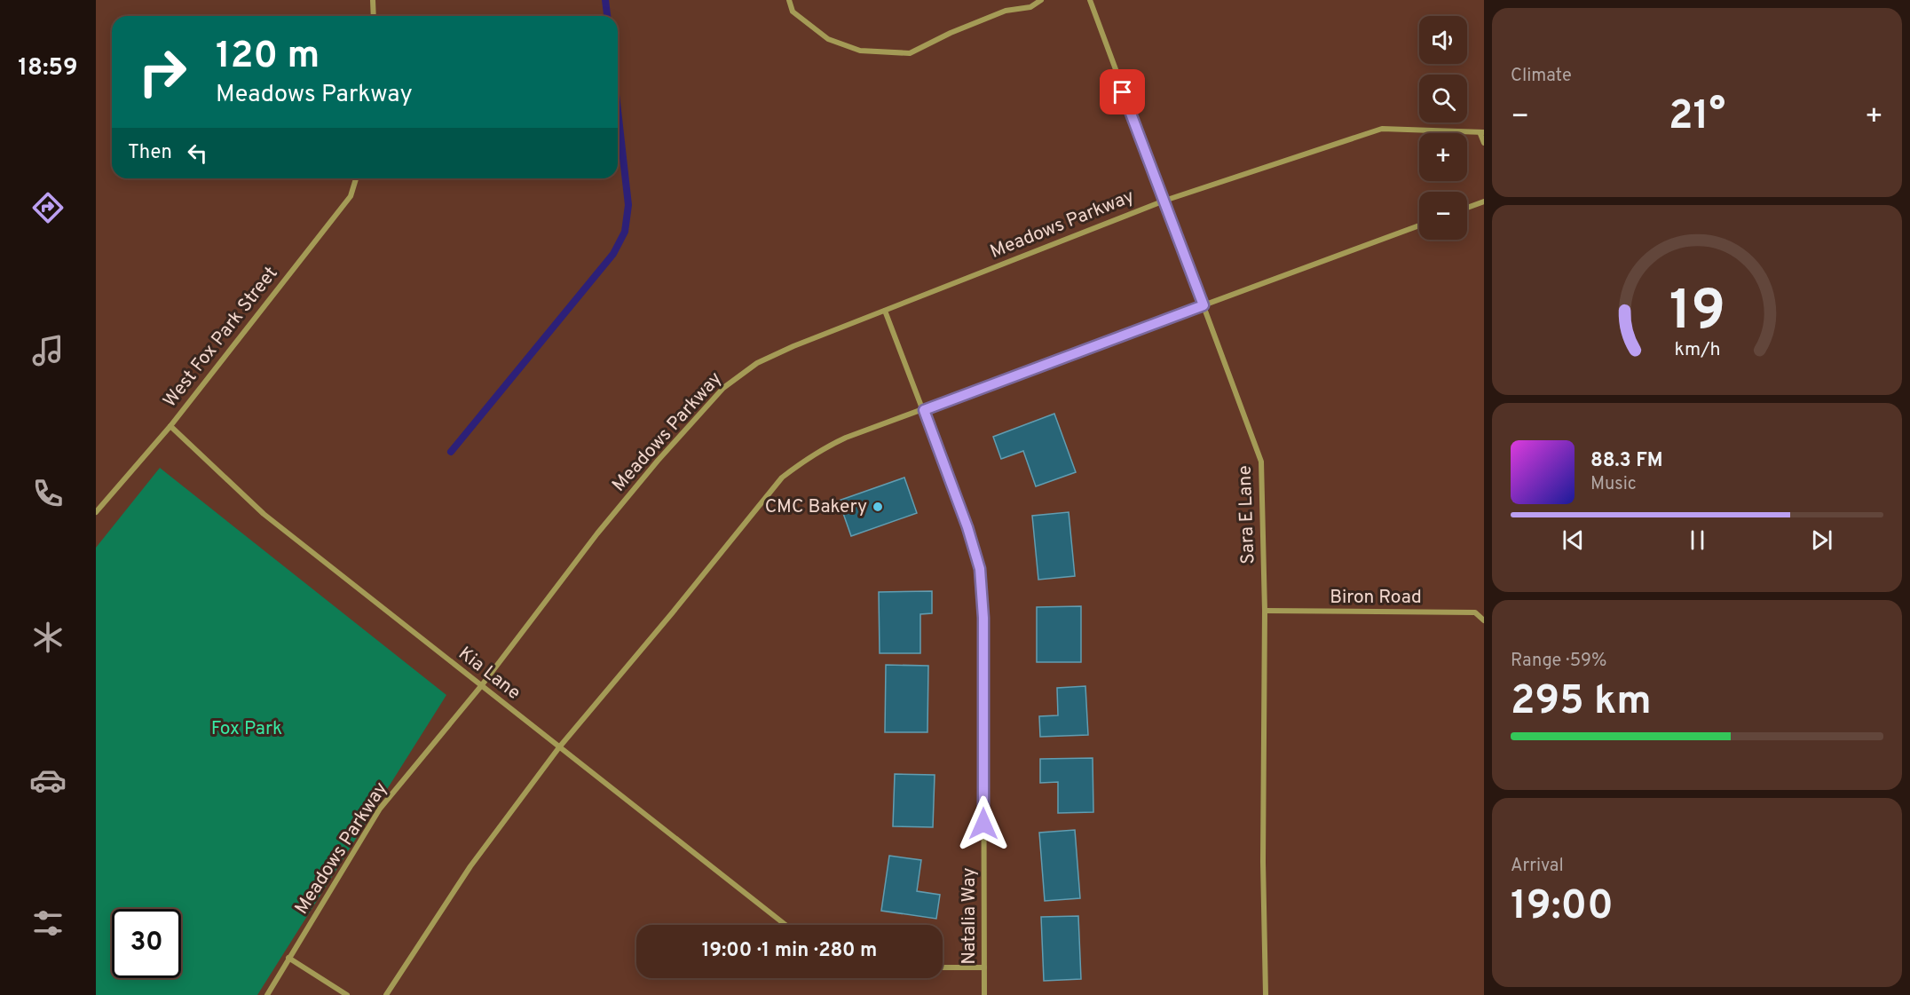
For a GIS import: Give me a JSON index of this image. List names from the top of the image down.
{
  "streets": {
    "street": [
      "Meadows Parkway",
      "West Fox Park Street",
      "Sara E Lane",
      "Biron Road",
      "Kia Lane",
      "Natalia Way"
    ]
  },
  "crossings": [
    ["Meadows Parkway", "Sara E Lane"],
    ["Meadows Parkway", "Kia Lane"],
    ["Meadows Parkway", "Natalia Way"],
    ["West Fox Park Street", "Kia Lane"],
    ["Sara E Lane", "Biron Road"]
  ],
  "parks": ["Fox Park"],
  "places": ["CMC Bakery"],
  "page": {
    "tabs": "18:59",
    "tile": [
      "Climate",
      ["Range · 59%", "295 km"],
      ["Arrival", "19:00"]
    ],
    "map_buttons": ["+", "−"],
    "turn": ["120 m", "Meadows Parkway"],
    "heat": ["−", "21°", "+"],
    "then": "Then",
    "song": ["88.3 FM", "Music"],
    "limit": "30",
    "trip": "19:00 · 1 min · 280 m",
    "gauge": ["19", "km/h"]
  }
}
